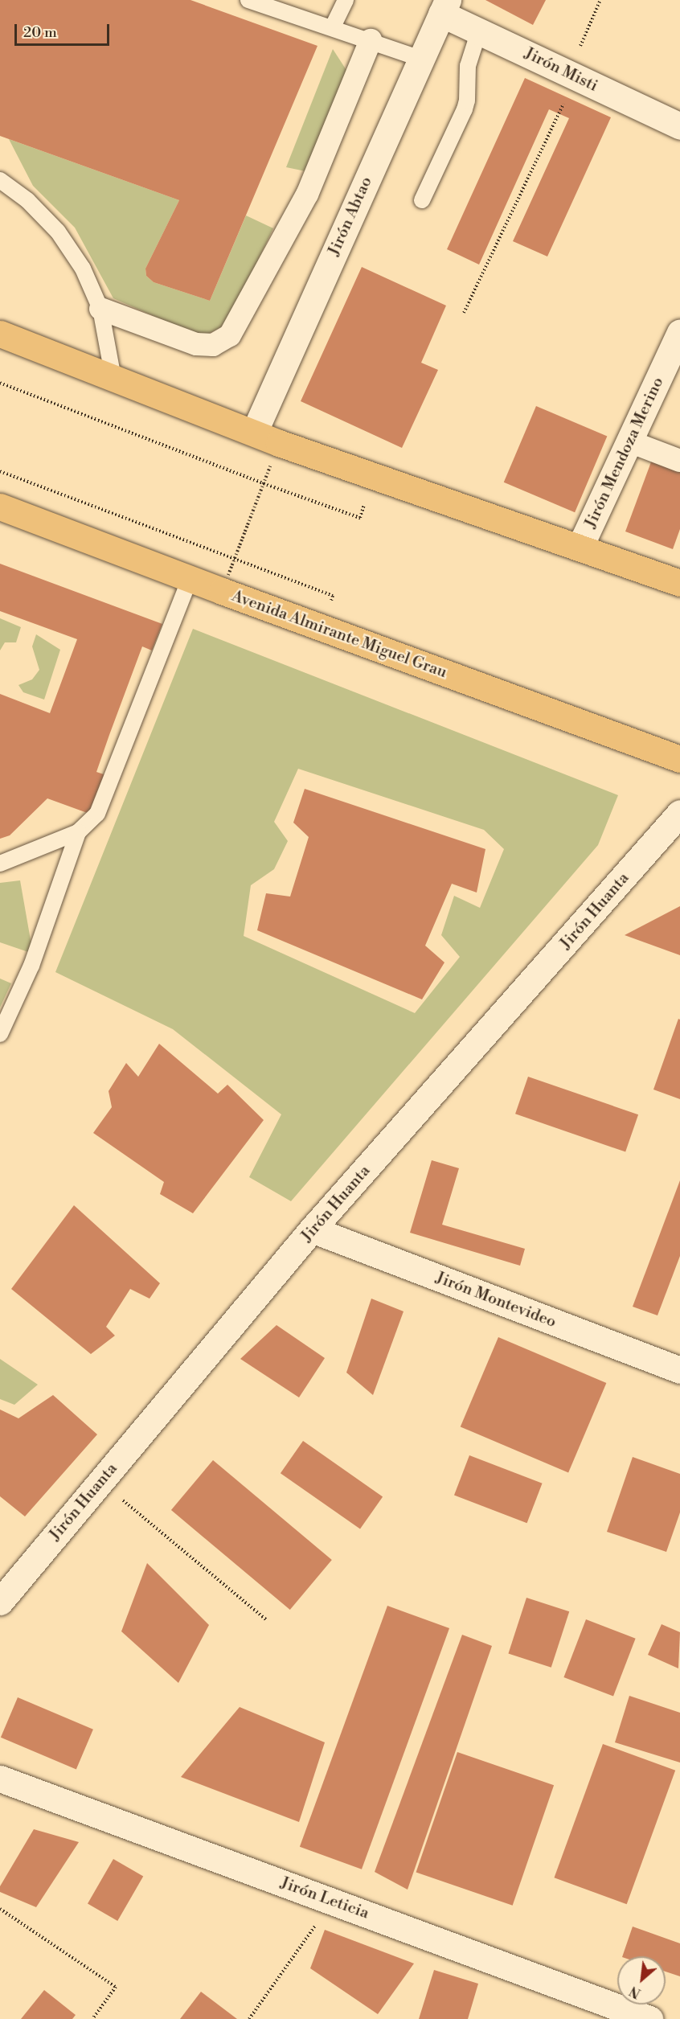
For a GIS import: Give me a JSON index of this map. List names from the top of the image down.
{
  "streets": {
    "main road": ["Avenida Almirante Miguel Grau"],
    "street": [
      "Jirón Misti",
      "Jirón Abtao",
      "Jirón Mendoza Merino",
      "Jirón Huanta",
      "Jirón Montevideo",
      "Jirón Leticia"
    ]
  },
  "crossings": [
    ["Jirón Misti", "Jirón Abtao"],
    ["Jirón Huanta", "Jirón Montevideo"]
  ],
  "scale_bar": "20 m",
  "north": "bottom left"
}
